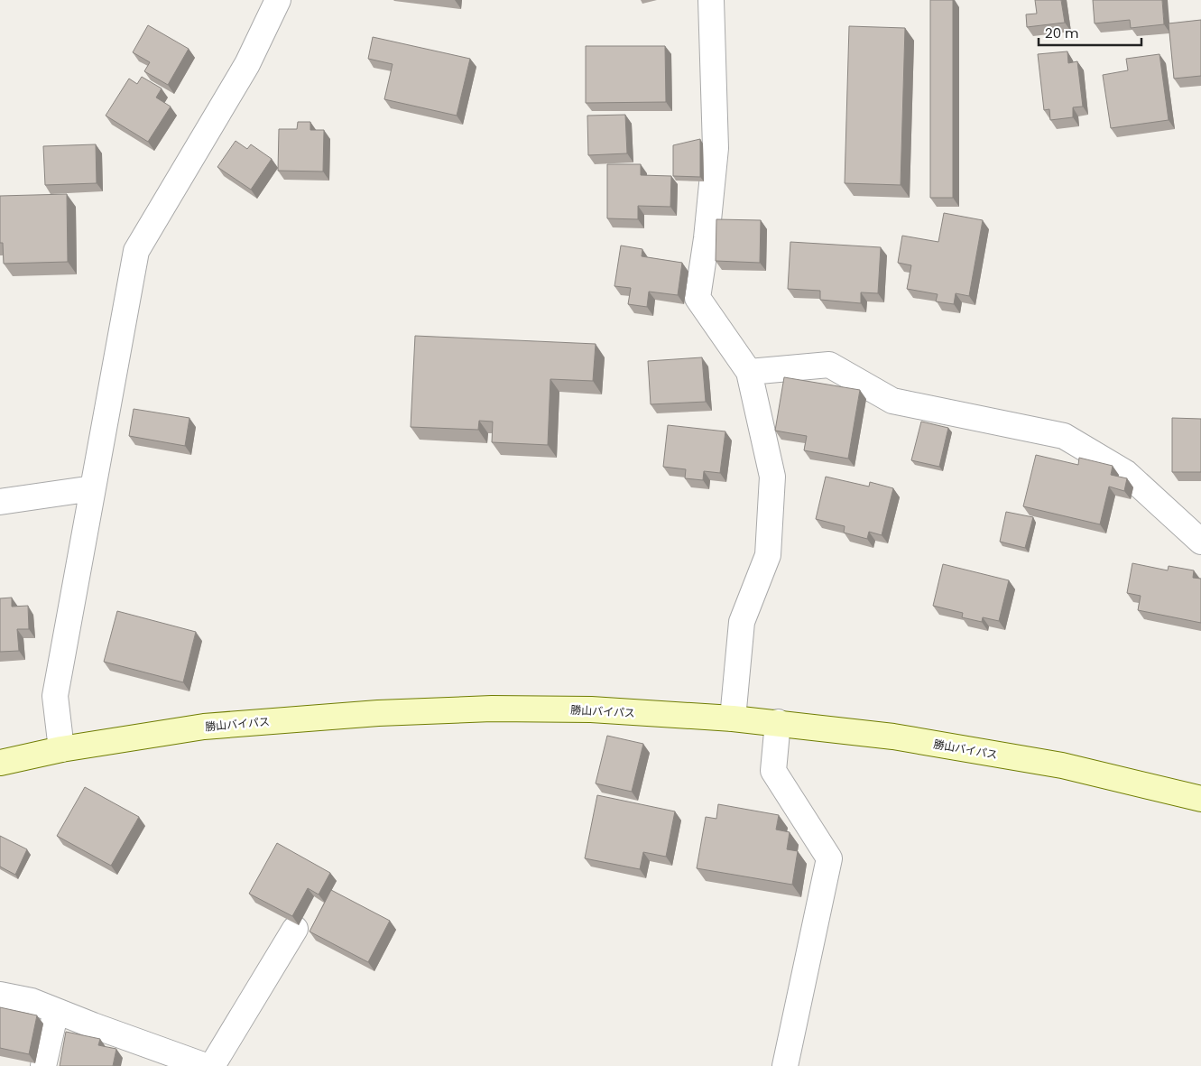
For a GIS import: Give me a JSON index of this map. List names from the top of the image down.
{
  "streets": {
    "main road": ["勝山バイパス"]
  },
  "scale_bar": "20 m"
}
